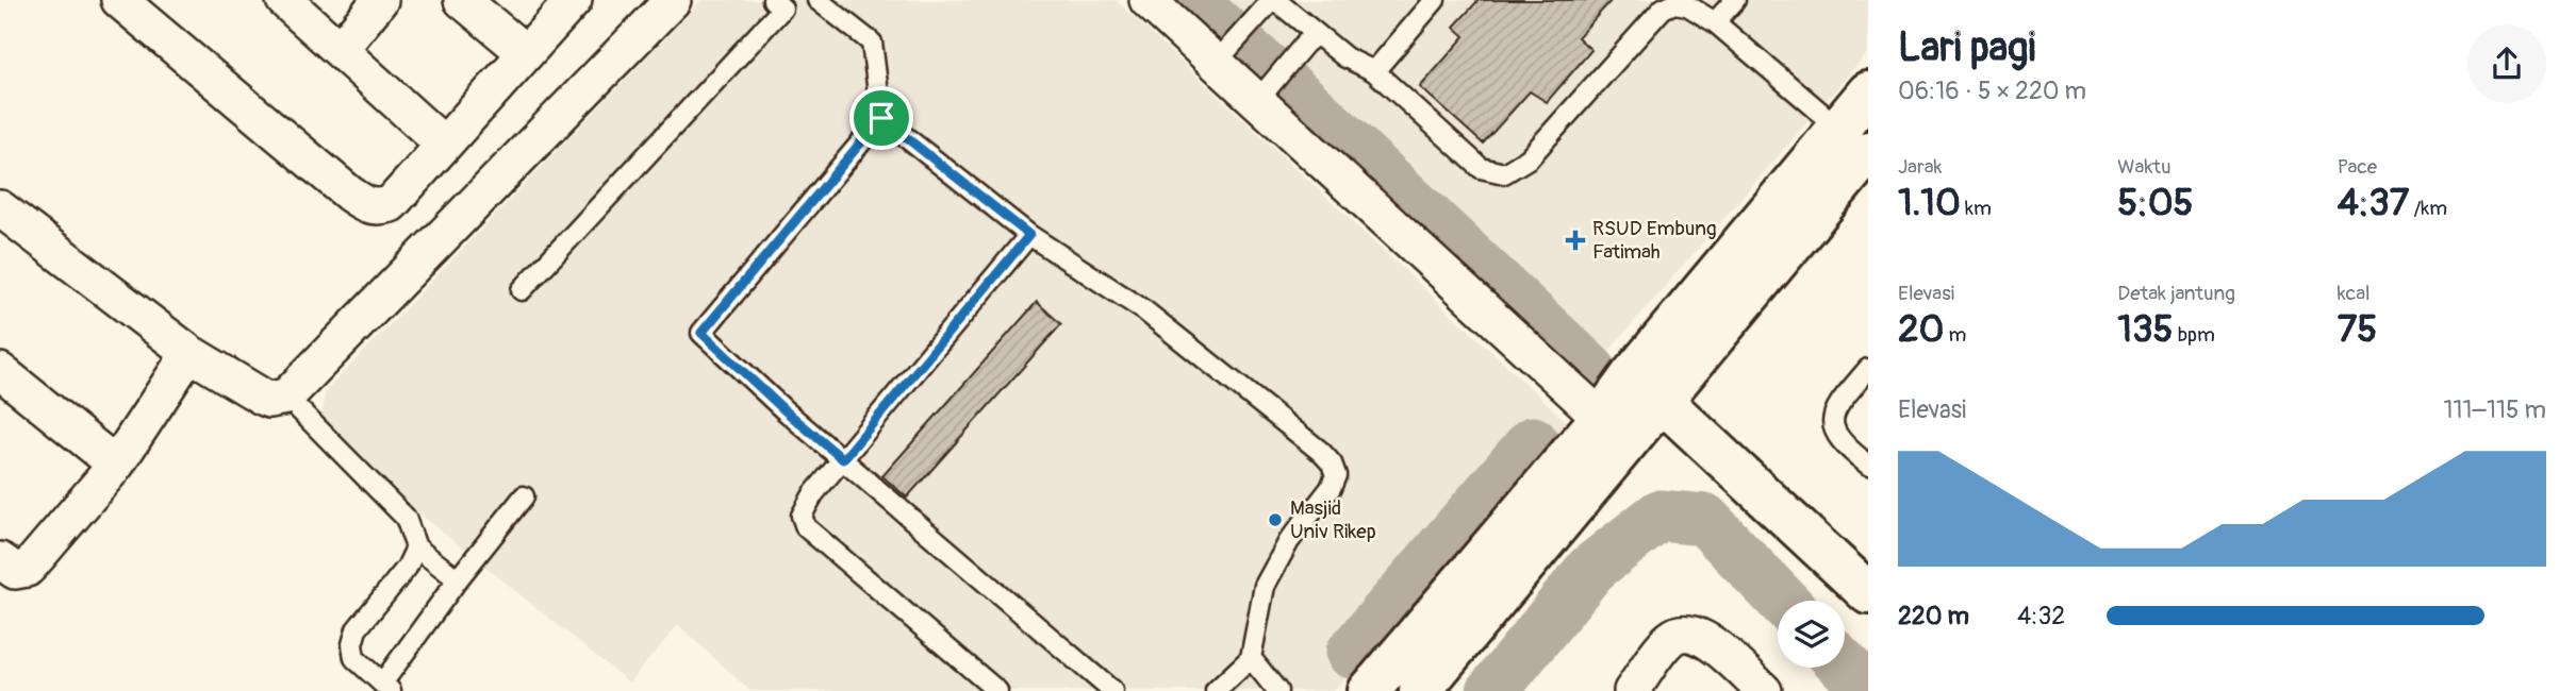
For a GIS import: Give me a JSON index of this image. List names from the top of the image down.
{
  "places": {
    "health": ["RSUD Embung Fatimah"],
    "other": ["Masjid Univ Rikep"]
  },
  "page": {
    "heading": ["Lari pagi", "06:16 · 5 × 220 m"],
    "stats": [
      ["Jarak", "1.10 km"],
      ["Waktu", "5:05"],
      ["Pace", "4:37 /km"],
      ["Elevasi", "20 m"],
      ["Detak jantung", "135 bpm"],
      ["kcal", "75"]
    ],
    "chart": ["Elevasi", "111–115 m"],
    "list": [
      {
        "name": "220 m",
        "note": "4:32"
      }
    ]
  }
}
